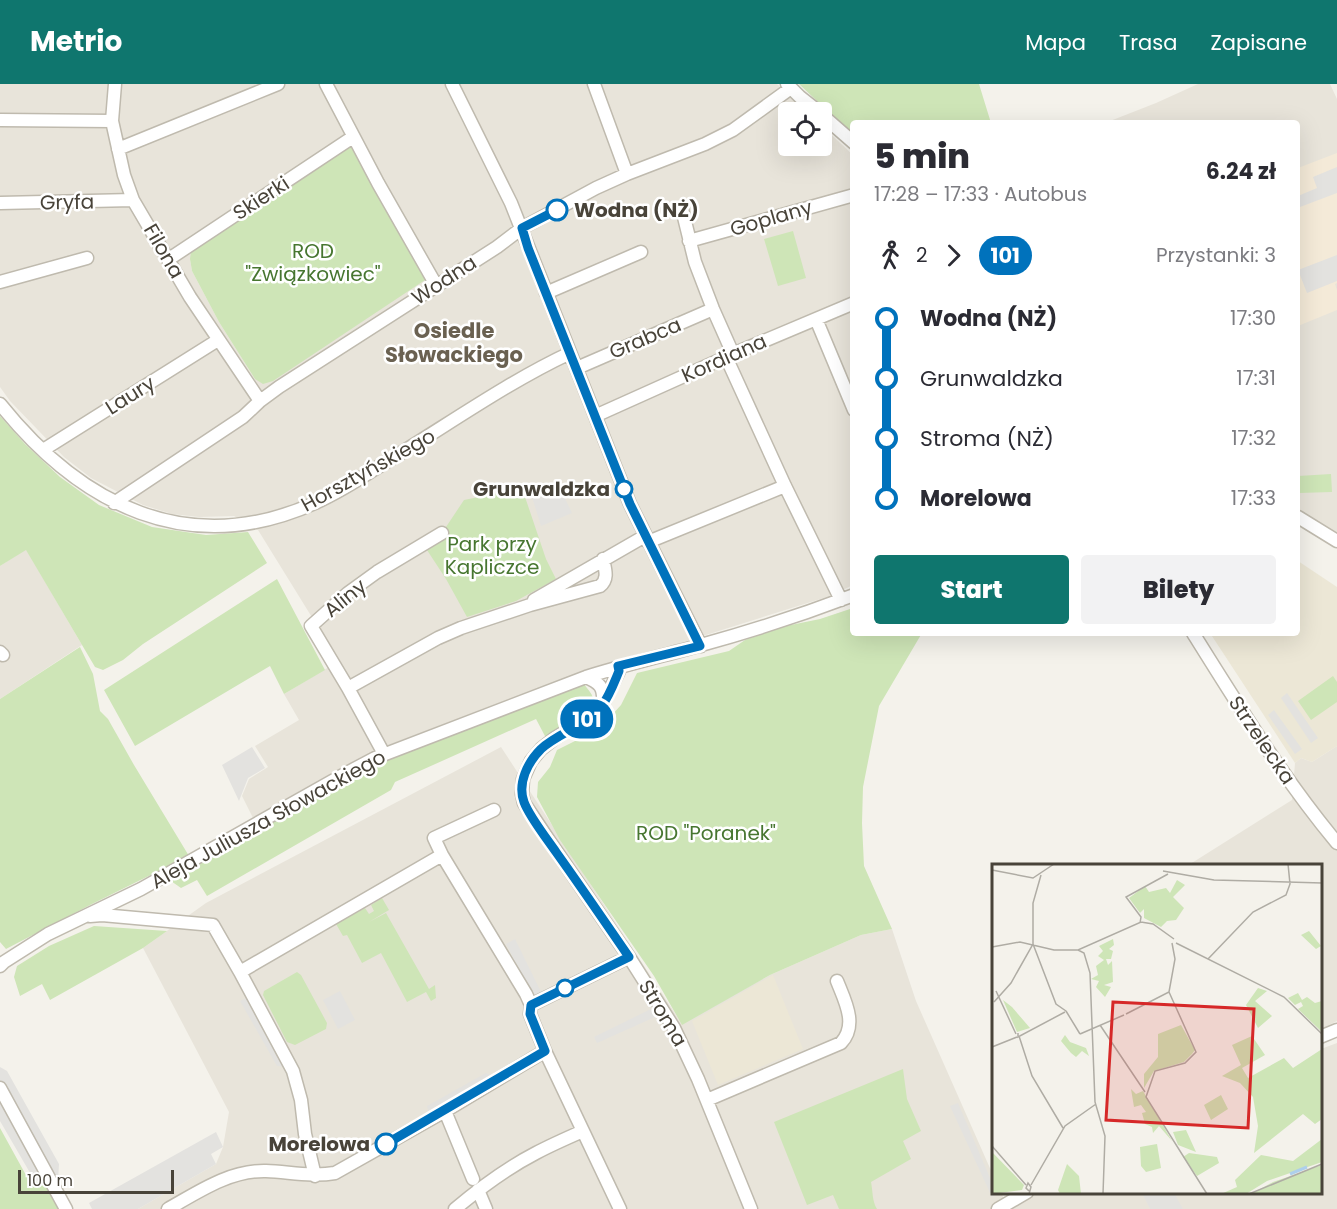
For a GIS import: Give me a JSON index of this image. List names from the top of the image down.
{
  "streets": {
    "street": [
      "Skierki",
      "Gryfa",
      "Goplany",
      "Filona",
      "Wodna",
      "Grabca",
      "Kordiana",
      "Laury",
      "Horsztyńskiego",
      "Aliny",
      "Strzelecka",
      "Aleja Juliusza Słowackiego",
      "Stroma"
    ]
  },
  "crossings": [
    ["Skierki", "Filona"],
    ["Gryfa", "Filona"],
    ["Filona", "Wodna"],
    ["Filona", "Laury"],
    ["Wodna", "Horsztyńskiego"],
    ["Laury", "Horsztyńskiego"],
    ["Aleja Juliusza Słowackiego", "Stroma"]
  ],
  "districts": ["Osiedle Słowackiego"],
  "parks": ["ROD \"Związkowiec\"", "Park przy Kapliczce", "ROD \"Poranek\""],
  "places": ["Wodna (NŻ)", "Grunwaldzka", "Morelowa"],
  "lines": ["bus line 101"],
  "scale_bar": "100 m",
  "page": {
    "header": "Metrio",
    "nav": ["Mapa", "Trasa", "Zapisane"],
    "on_map": "101",
    "heading": ["5 min", "17:28 – 17:33 · Autobus", "6.24 zł"],
    "legs": ["2", "101", "Przystanki: 3"],
    "list": [
      {
        "name": "Wodna (NŻ)",
        "value": "17:30"
      },
      {
        "name": "Grunwaldzka",
        "value": "17:31"
      },
      {
        "name": "Stroma (NŻ)",
        "value": "17:32"
      },
      {
        "name": "Morelowa",
        "value": "17:33"
      }
    ],
    "buttons": ["Start", "Bilety"],
    "scale": "100 m"
  }
}
